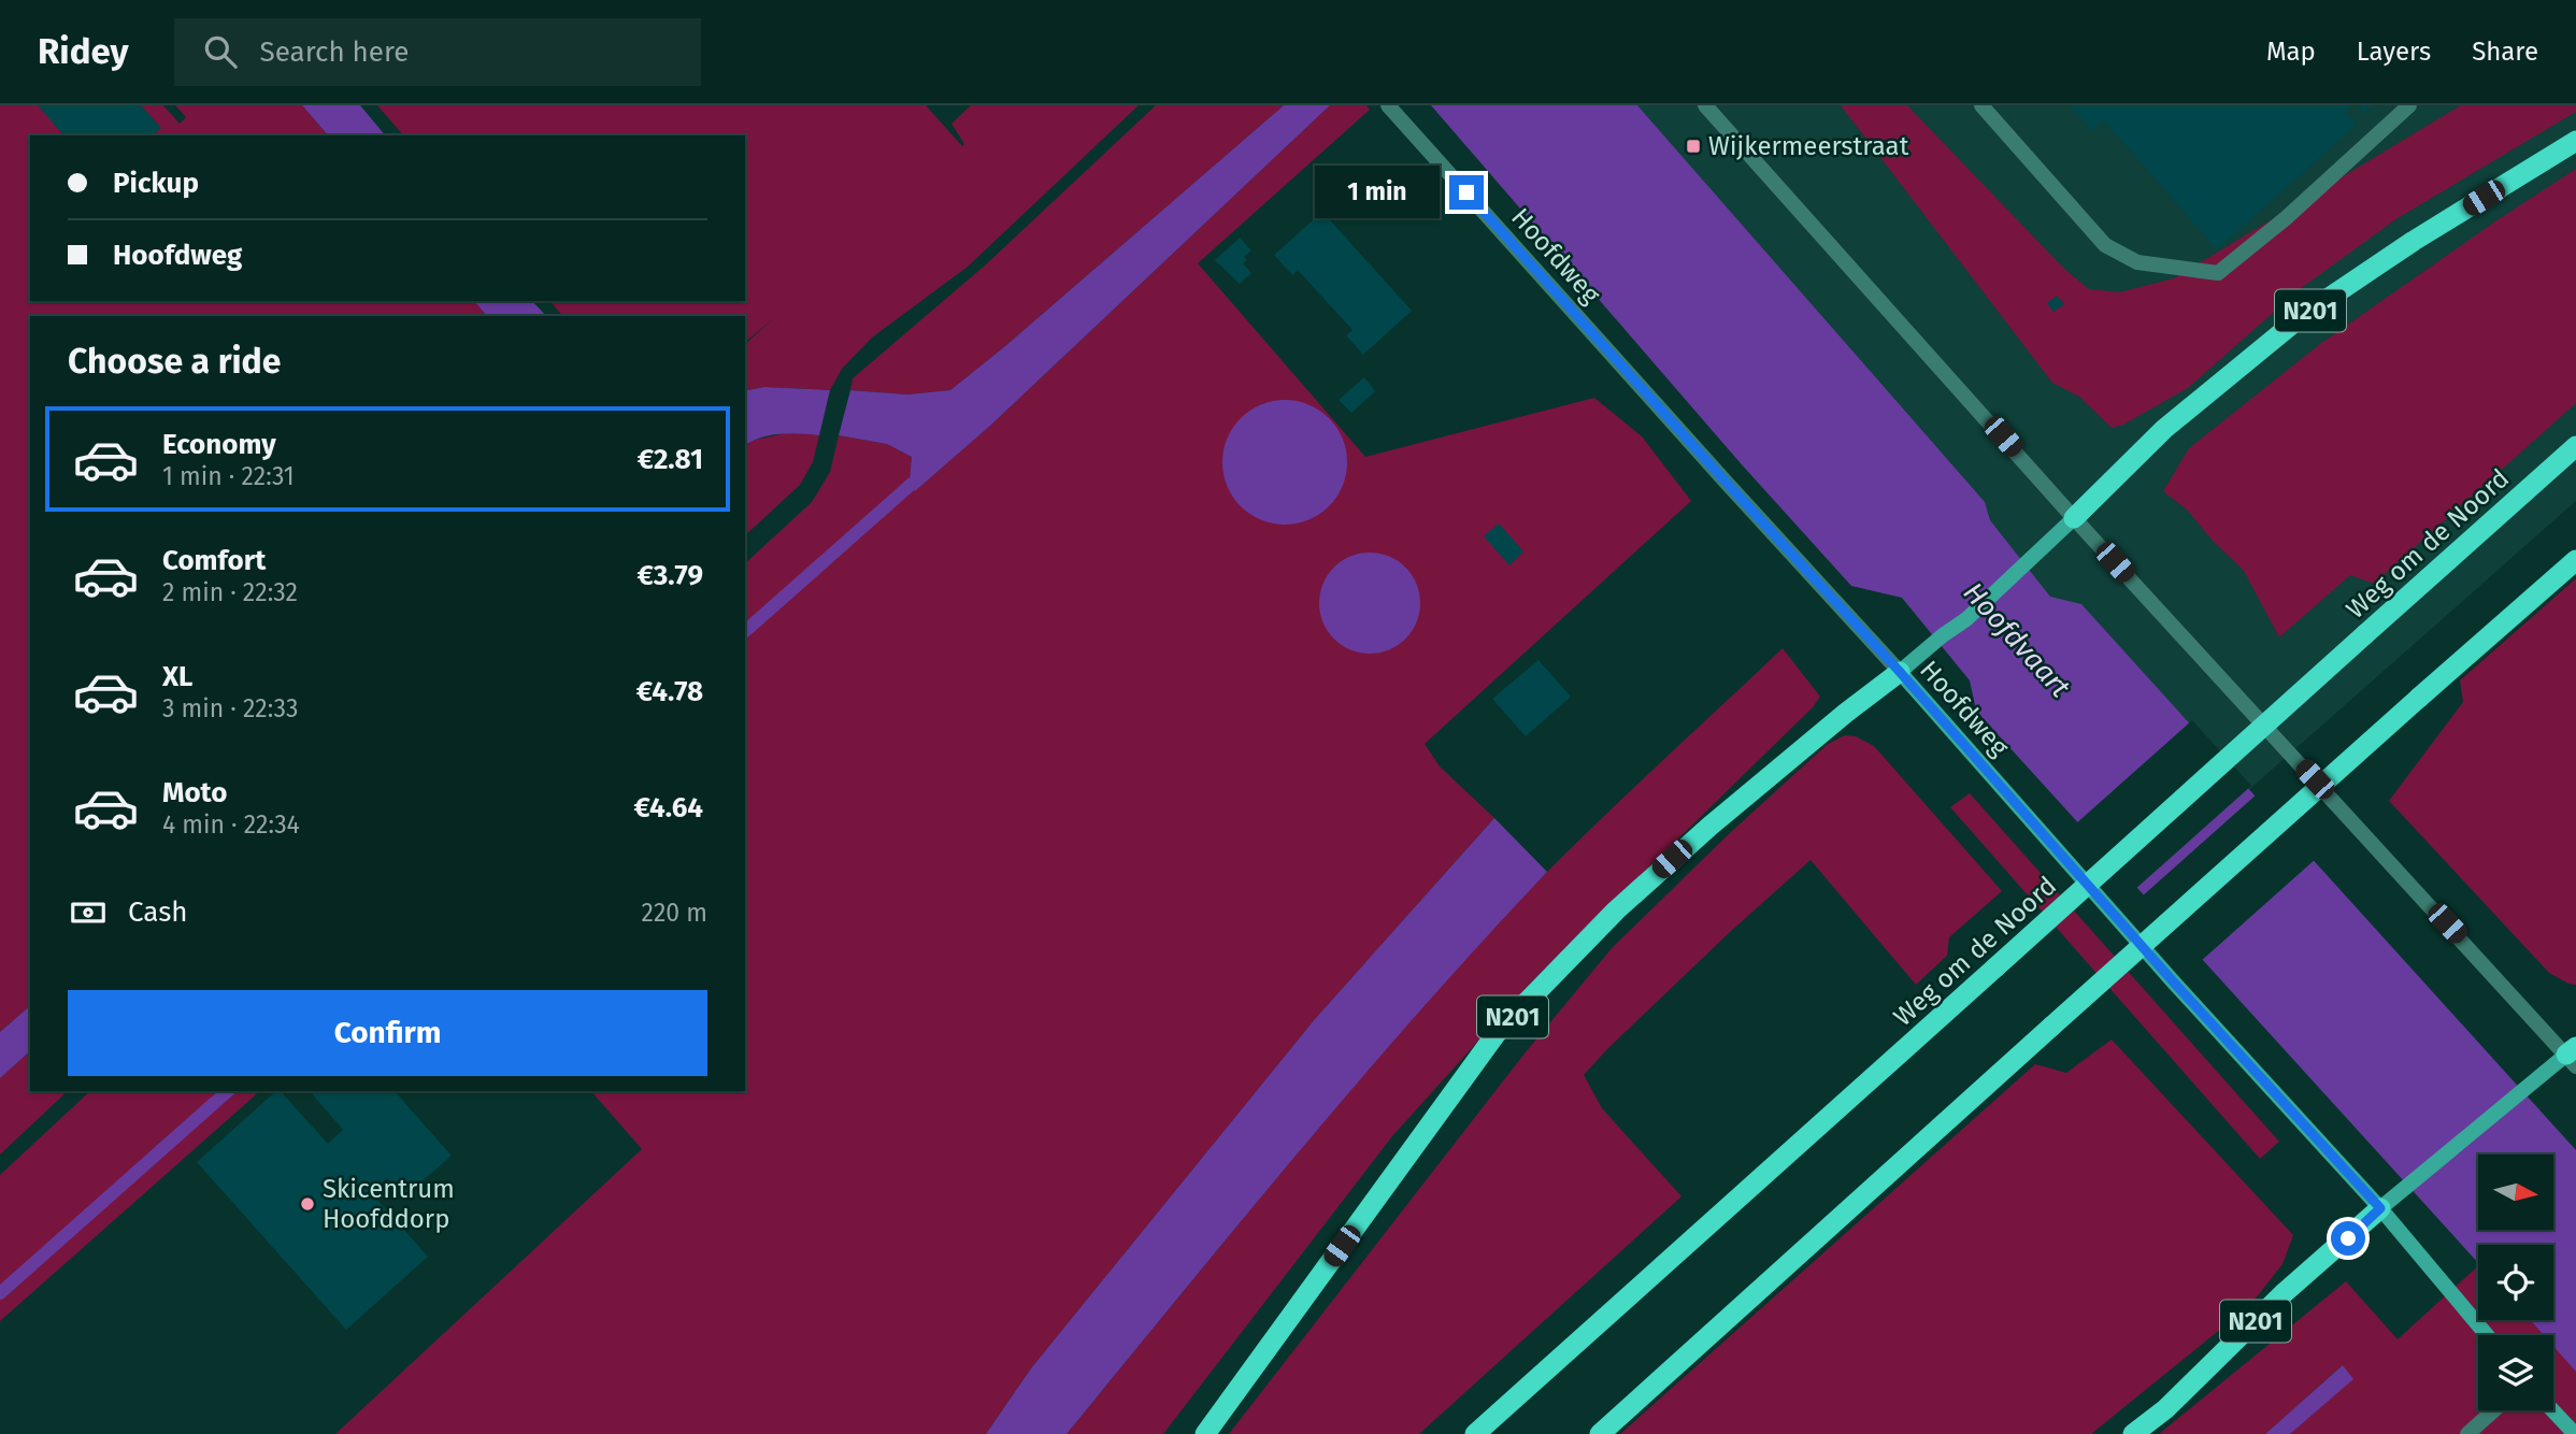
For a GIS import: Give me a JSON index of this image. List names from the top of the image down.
{
  "streets": {
    "highway": ["N201", "Weg om de Noord"],
    "main road": ["Hoofdweg"]
  },
  "crossings": [
    ["Hoofdweg", "N201"]
  ],
  "water": ["Hoofdvaart"],
  "places": {
    "transit": ["Wijkermeerstraat"],
    "other": ["Skicentrum Hoofddorp"]
  },
  "north": "right",
  "page": {
    "header": "Ridey",
    "search": "Search here",
    "nav": ["Map", "Layers", "Share"],
    "banner": ["Pickup", "Hoofdweg"],
    "bubble": "1 min",
    "heading": "Choose a ride",
    "list": [
      {
        "name": "Economy",
        "note": "1 min · 22:31",
        "value": "€2.81"
      },
      {
        "name": "Comfort",
        "note": "2 min · 22:32",
        "value": "€3.79"
      },
      {
        "name": "XL",
        "note": "3 min · 22:33",
        "value": "€4.78"
      },
      {
        "name": "Moto",
        "note": "4 min · 22:34",
        "value": "€4.64"
      }
    ],
    "pay": ["Cash", "220 m"],
    "buttons": "Confirm"
  }
}
